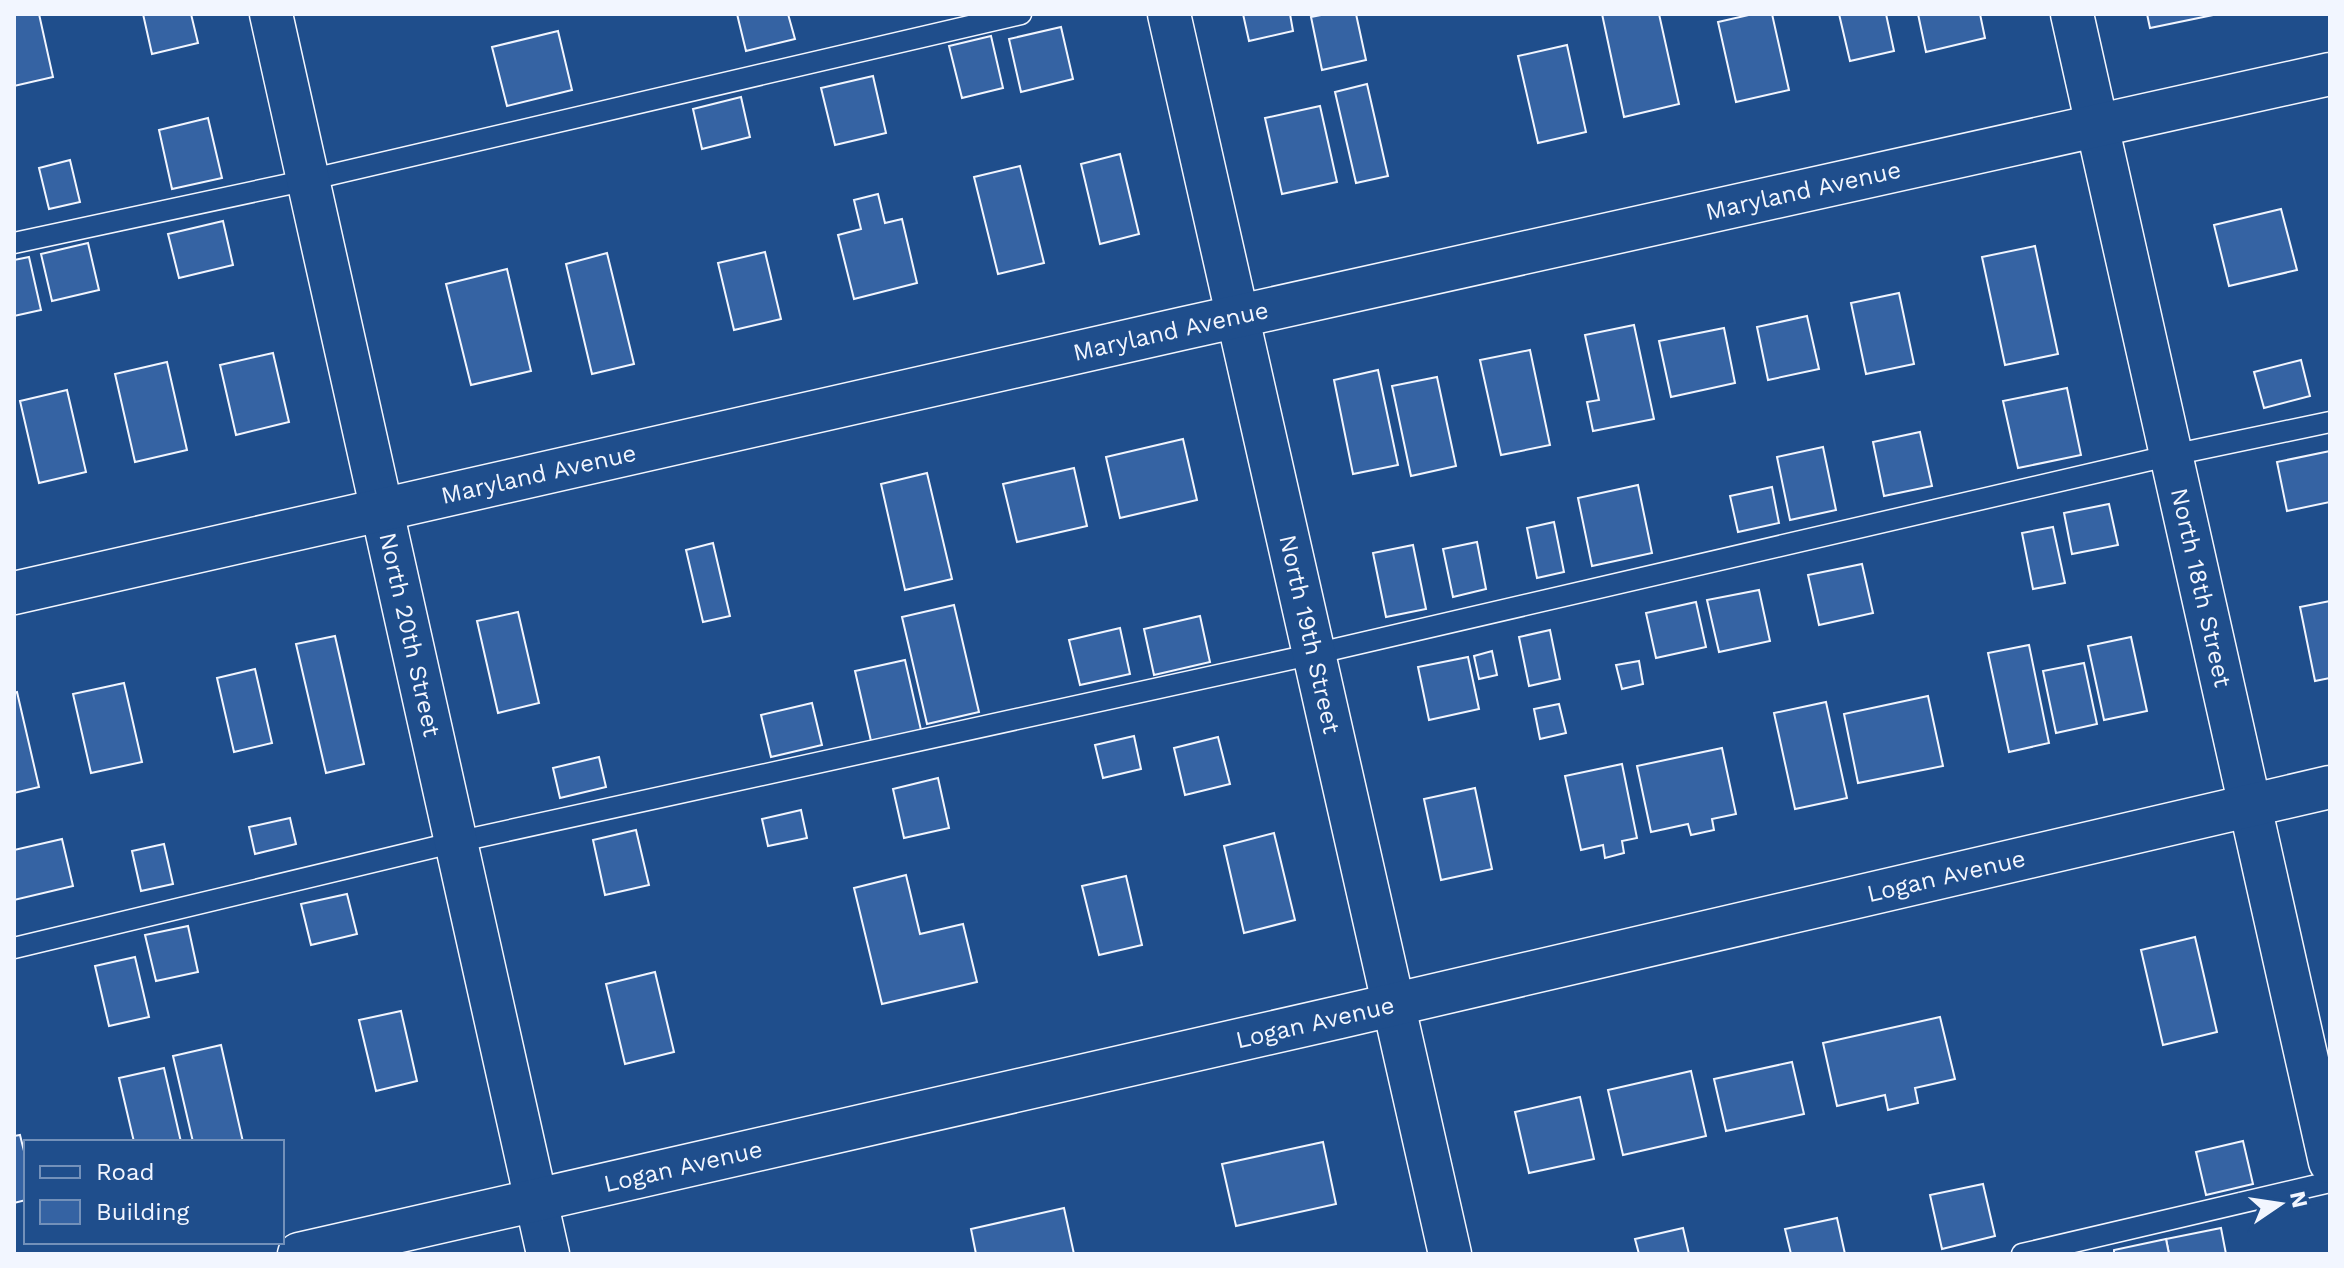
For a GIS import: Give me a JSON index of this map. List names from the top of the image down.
{
  "streets": {
    "street": [
      "Maryland Avenue",
      "North 18th Street",
      "North 20th Street",
      "North 19th Street",
      "Logan Avenue"
    ]
  },
  "crossings": [
    ["Maryland Avenue", "North 18th Street"],
    ["Maryland Avenue", "North 20th Street"],
    ["Maryland Avenue", "North 19th Street"],
    ["North 18th Street", "Logan Avenue"],
    ["North 20th Street", "Logan Avenue"],
    ["North 19th Street", "Logan Avenue"]
  ],
  "legend": ["Road", "Building"],
  "north": "right"
}
